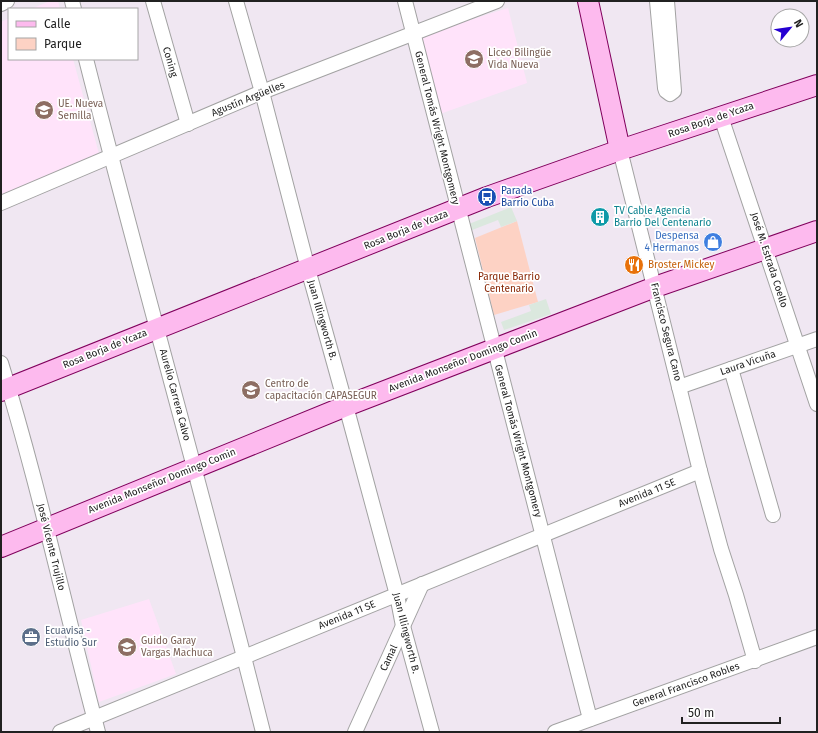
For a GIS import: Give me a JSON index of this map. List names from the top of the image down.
{
  "streets": {
    "main road": ["Rosa Borja de Ycaza", "Francisco Segura Cano", "Avenida Monseñor Domingo Comin"],
    "street": [
      "Coning",
      "Agustín Argüelles",
      "General Tomás Wright Montgomery",
      "José M. Estrada Coello",
      "Juan Illingworth B.",
      "Laura Vicuña",
      "Aurelio Carrera Calvo",
      "Avenida 11 SE",
      "José Vicente Trujillo",
      "Camal",
      "General Francisco Robles"
    ]
  },
  "crossings": [
    ["Coning", "Agustín Argüelles"],
    ["Agustín Argüelles", "General Tomás Wright Montgomery"],
    ["Agustín Argüelles", "Juan Illingworth B."],
    ["Agustín Argüelles", "Aurelio Carrera Calvo"],
    ["Rosa Borja de Ycaza", "General Tomás Wright Montgomery"],
    ["Rosa Borja de Ycaza", "José M. Estrada Coello"],
    ["Rosa Borja de Ycaza", "Juan Illingworth B."],
    ["Rosa Borja de Ycaza", "Francisco Segura Cano"],
    ["Rosa Borja de Ycaza", "Aurelio Carrera Calvo"],
    ["Rosa Borja de Ycaza", "José Vicente Trujillo"],
    ["General Tomás Wright Montgomery", "Avenida Monseñor Domingo Comin"],
    ["General Tomás Wright Montgomery", "Avenida 11 SE"],
    ["General Tomás Wright Montgomery", "General Francisco Robles"],
    ["José M. Estrada Coello", "Avenida Monseñor Domingo Comin"],
    ["José M. Estrada Coello", "Laura Vicuña"],
    ["Juan Illingworth B.", "Avenida Monseñor Domingo Comin"],
    ["Juan Illingworth B.", "Avenida 11 SE"],
    ["Juan Illingworth B.", "Camal"],
    ["Francisco Segura Cano", "Avenida Monseñor Domingo Comin"],
    ["Francisco Segura Cano", "Laura Vicuña"],
    ["Francisco Segura Cano", "Avenida 11 SE"],
    ["Francisco Segura Cano", "General Francisco Robles"],
    ["Avenida Monseñor Domingo Comin", "Aurelio Carrera Calvo"],
    ["Avenida Monseñor Domingo Comin", "José Vicente Trujillo"],
    ["Aurelio Carrera Calvo", "Avenida 11 SE"],
    ["Avenida 11 SE", "José Vicente Trujillo"],
    ["Avenida 11 SE", "Camal"]
  ],
  "parks": ["Parque Barrio Centenario"],
  "places": {
    "school or university": [
      "Liceo Bilingüe Vida Nueva",
      "UE. Nueva Semilla",
      "Centro de capacitación CAPASEGUR",
      "Guido Garay Vargas Machuca"
    ],
    "bus stop": ["Parada Barrio Cuba"],
    "building": ["TV Cable Agencia Barrio Del Centenario"],
    "shop": ["Despensa 4 Hermanos"],
    "restaurant": ["Broster Mickey"],
    "office": ["Ecuavisa - Estudio Sur"]
  },
  "legend": ["Calle", "Parque"],
  "scale_bar": "50 m",
  "north": "top right"
}
